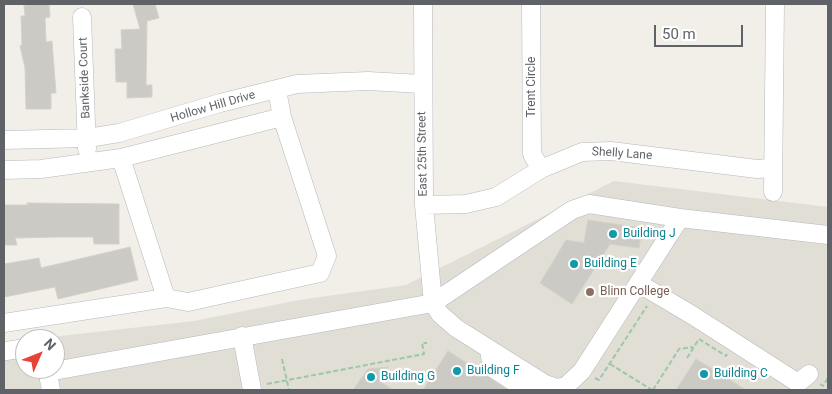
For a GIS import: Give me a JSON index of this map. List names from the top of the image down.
{
  "streets": {
    "street": [
      "Bankside Court",
      "Trent Circle",
      "Hollow Hill Drive",
      "East 25th Street",
      "Shelly Lane"
    ]
  },
  "crossings": [
    ["Bankside Court", "Hollow Hill Drive"],
    ["Trent Circle", "Shelly Lane"],
    ["Hollow Hill Drive", "East 25th Street"],
    ["East 25th Street", "Shelly Lane"]
  ],
  "places": [
    "Building J",
    "Building E",
    "Blinn College",
    "Building F",
    "Building C",
    "Building G"
  ],
  "scale_bar": "50 m",
  "north": "top right"
}
